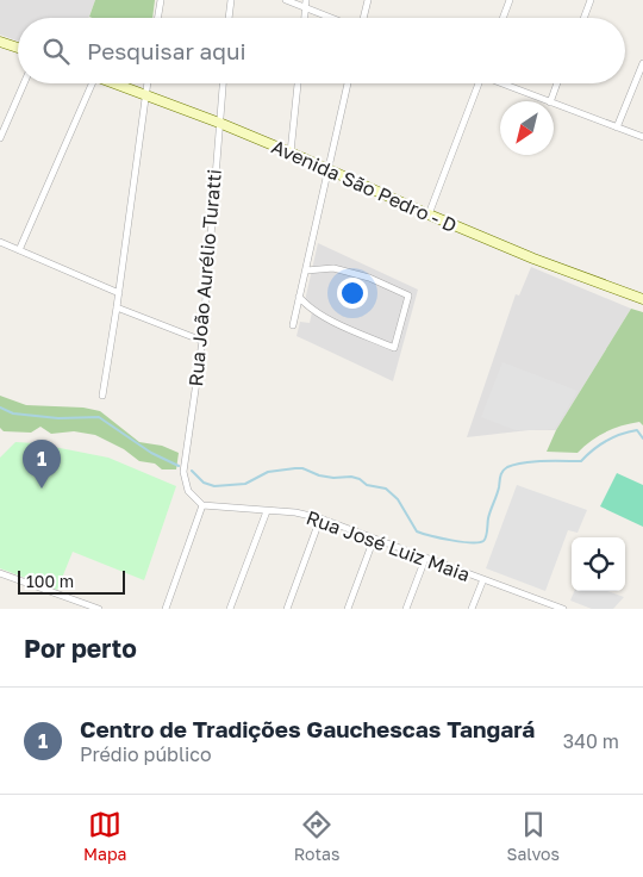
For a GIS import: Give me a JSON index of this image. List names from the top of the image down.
{
  "streets": {
    "street": ["Avenida São Pedro - D", "Rua João Aurélio Turatti", "Rua José Luiz Maia"]
  },
  "crossings": [
    ["Avenida São Pedro - D", "Rua João Aurélio Turatti"],
    ["Rua João Aurélio Turatti", "Rua José Luiz Maia"]
  ],
  "scale_bar": "100 m",
  "north": "bottom left",
  "page": {
    "search": "Pesquisar aqui",
    "pins": "1",
    "scale": "100 m",
    "heading": "Por perto",
    "list": [
      {
        "mark": "1",
        "name": "Centro de Tradições Gauchescas Tangará",
        "note": "Prédio público",
        "value": "340 m"
      }
    ],
    "nav": ["Mapa", "Rotas", "Salvos"]
  }
}
